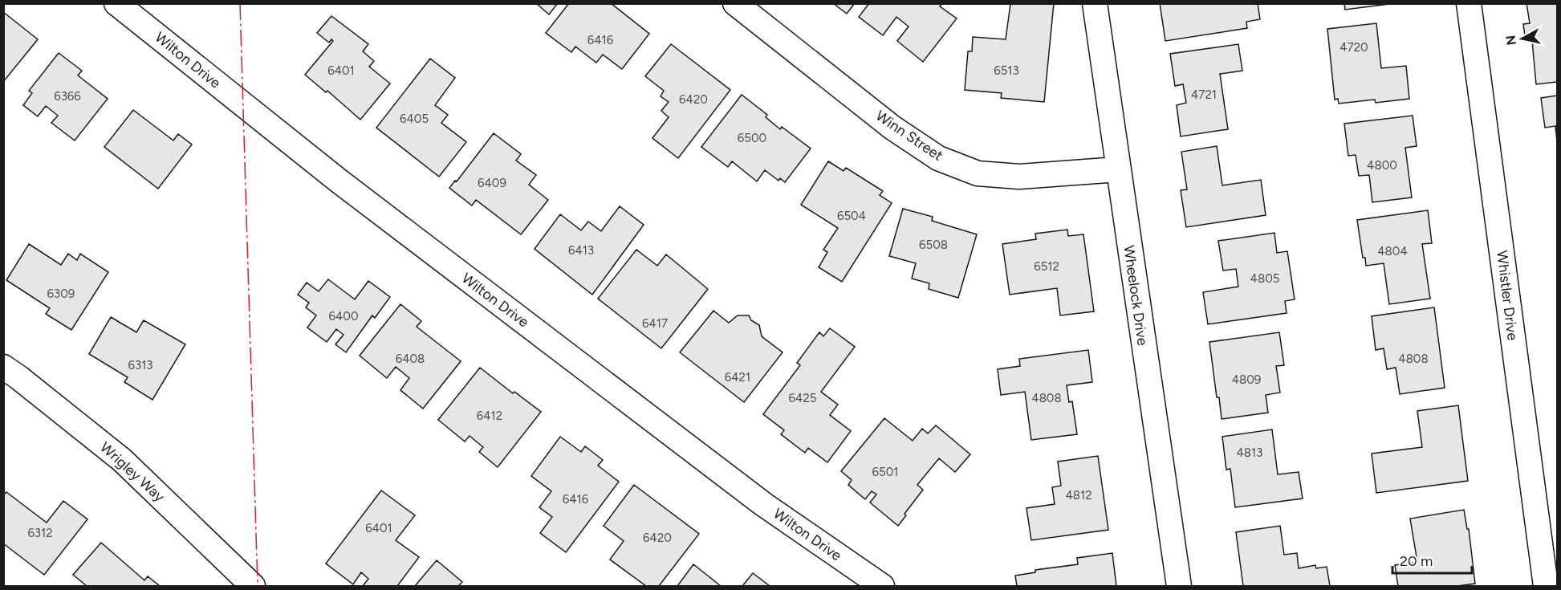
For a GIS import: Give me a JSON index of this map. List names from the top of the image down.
{
  "streets": {
    "street": [
      "Wilton Drive",
      "Winn Street",
      "Wheelock Drive",
      "Whistler Drive",
      "Wrigley Way"
    ]
  },
  "crossings": [
    ["Winn Street", "Wheelock Drive"]
  ],
  "house_numbers": [
    "6416",
    "4720",
    "6401",
    "6513",
    "4721",
    "6366",
    "6420",
    "6405",
    "6500",
    "4800",
    "6409",
    "6504",
    "6508",
    "6413",
    "4804",
    "6512",
    "4805",
    "6309",
    "6400",
    "6417",
    "6408",
    "4808",
    "6313",
    "6421",
    "4809",
    "6425",
    "4808",
    "6412",
    "4813",
    "6501",
    "4812",
    "6416",
    "6401",
    "6312",
    "6420"
  ],
  "scale_bar": "20 m",
  "north": "left"
}
